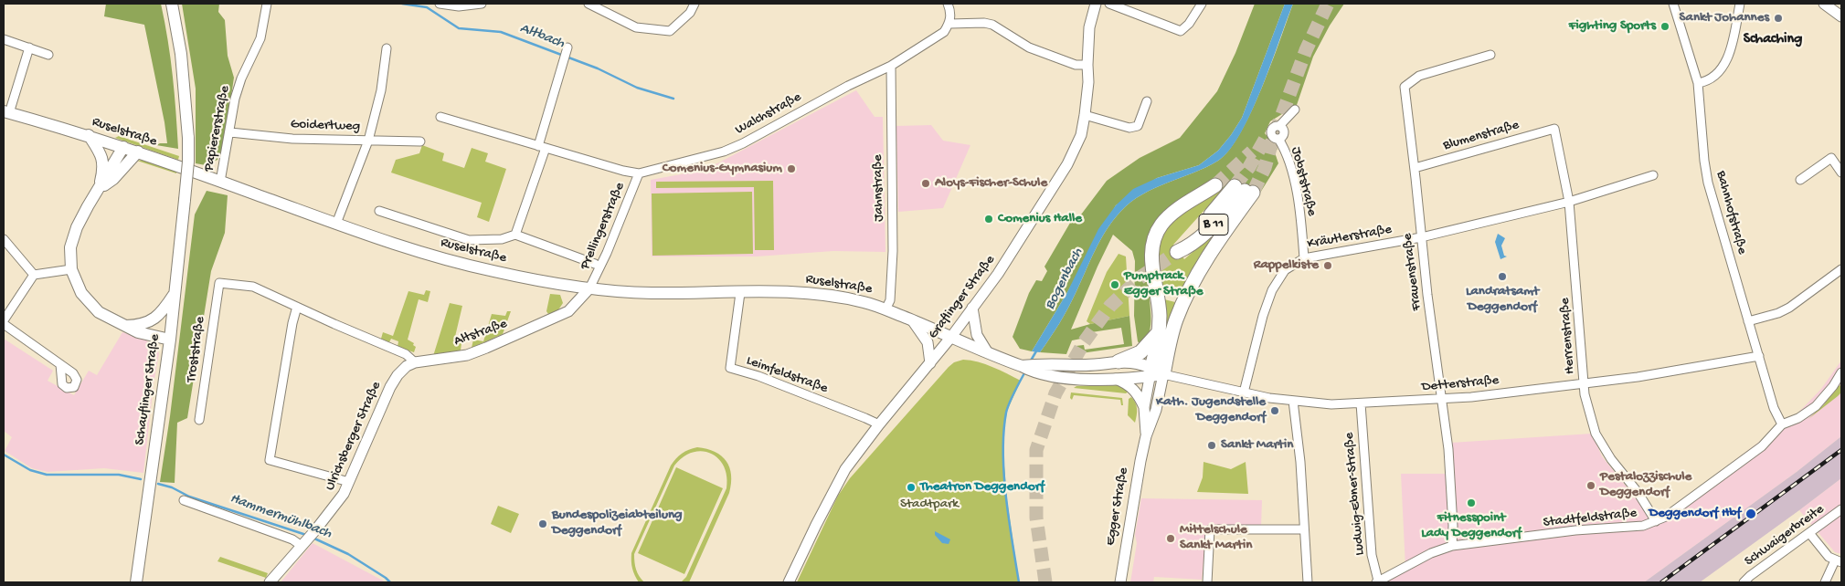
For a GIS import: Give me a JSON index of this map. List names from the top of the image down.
{
  "streets": {
    "highway": ["B 11"],
    "main road": ["Ruselstraße", "Schauflinger Straße"],
    "street": [
      "Walchstraße",
      "Goidertweg",
      "Papiererstraße",
      "Blumenstraße",
      "Jobststraße",
      "Jahnstraße",
      "Bahnhofstraße",
      "Prellingerstraße",
      "Kräutlerstraße",
      "Frauenstraße",
      "Graflinger Straße",
      "Altstraße",
      "Herrenstraße",
      "Troststraße",
      "Leimfeldstraße",
      "Detterstraße",
      "Ulrichsberger Straße",
      "Ludwig-Ebner-Straße",
      "Egger Straße",
      "Stadtfeldstraße",
      "Schwaigerbreite"
    ]
  },
  "crossings": [
    ["Walchstraße", "Jahnstraße"],
    ["Walchstraße", "Prellingerstraße"],
    ["Goidertweg", "Papiererstraße"],
    ["Papiererstraße", "Ruselstraße"],
    ["Ruselstraße", "Jahnstraße"],
    ["Ruselstraße", "Prellingerstraße"],
    ["Ruselstraße", "Graflinger Straße"],
    ["Ruselstraße", "Altstraße"],
    ["Ruselstraße", "Leimfeldstraße"],
    ["Blumenstraße", "Frauenstraße"],
    ["Blumenstraße", "Herrenstraße"],
    ["Jobststraße", "Kräutlerstraße"],
    ["Bahnhofstraße", "Detterstraße"],
    ["Bahnhofstraße", "Stadtfeldstraße"],
    ["Prellingerstraße", "Altstraße"],
    ["Kräutlerstraße", "Frauenstraße"],
    ["Kräutlerstraße", "Herrenstraße"],
    ["Kräutlerstraße", "Detterstraße"],
    ["Frauenstraße", "Detterstraße"],
    ["Frauenstraße", "Stadtfeldstraße"],
    ["Graflinger Straße", "Leimfeldstraße"],
    ["Altstraße", "Ulrichsberger Straße"],
    ["Herrenstraße", "Detterstraße"],
    ["Herrenstraße", "Stadtfeldstraße"],
    ["Detterstraße", "Ludwig-Ebner-Straße"],
    ["Detterstraße", "Egger Straße"],
    ["Ludwig-Ebner-Straße", "Stadtfeldstraße"]
  ],
  "districts": ["Schaching"],
  "water": ["Altbach", "Bogenbach", "Hammermühlbach"],
  "parks": ["Stadtpark"],
  "places": [
    "Sankt Johannes",
    "Fighting Sports",
    "Comenius-Gymnasium",
    "Aloys-Fischer-Schule",
    "Comenius Halle",
    "Rappelkiste",
    "Landratsamt Deggendorf",
    "Pumptrack Egger Straße",
    "Kath. Jugendstelle Deggendorf",
    "Sankt Martin",
    "Pestalozzischule Deggendorf",
    "Theatron Deggendorf",
    "Fitnesspoint Lady Deggendorf",
    "Deggendorf Hbf",
    "Bundespolizeiabteilung Deggendorf",
    "Mittelschule Sankt Martin"
  ]
}
